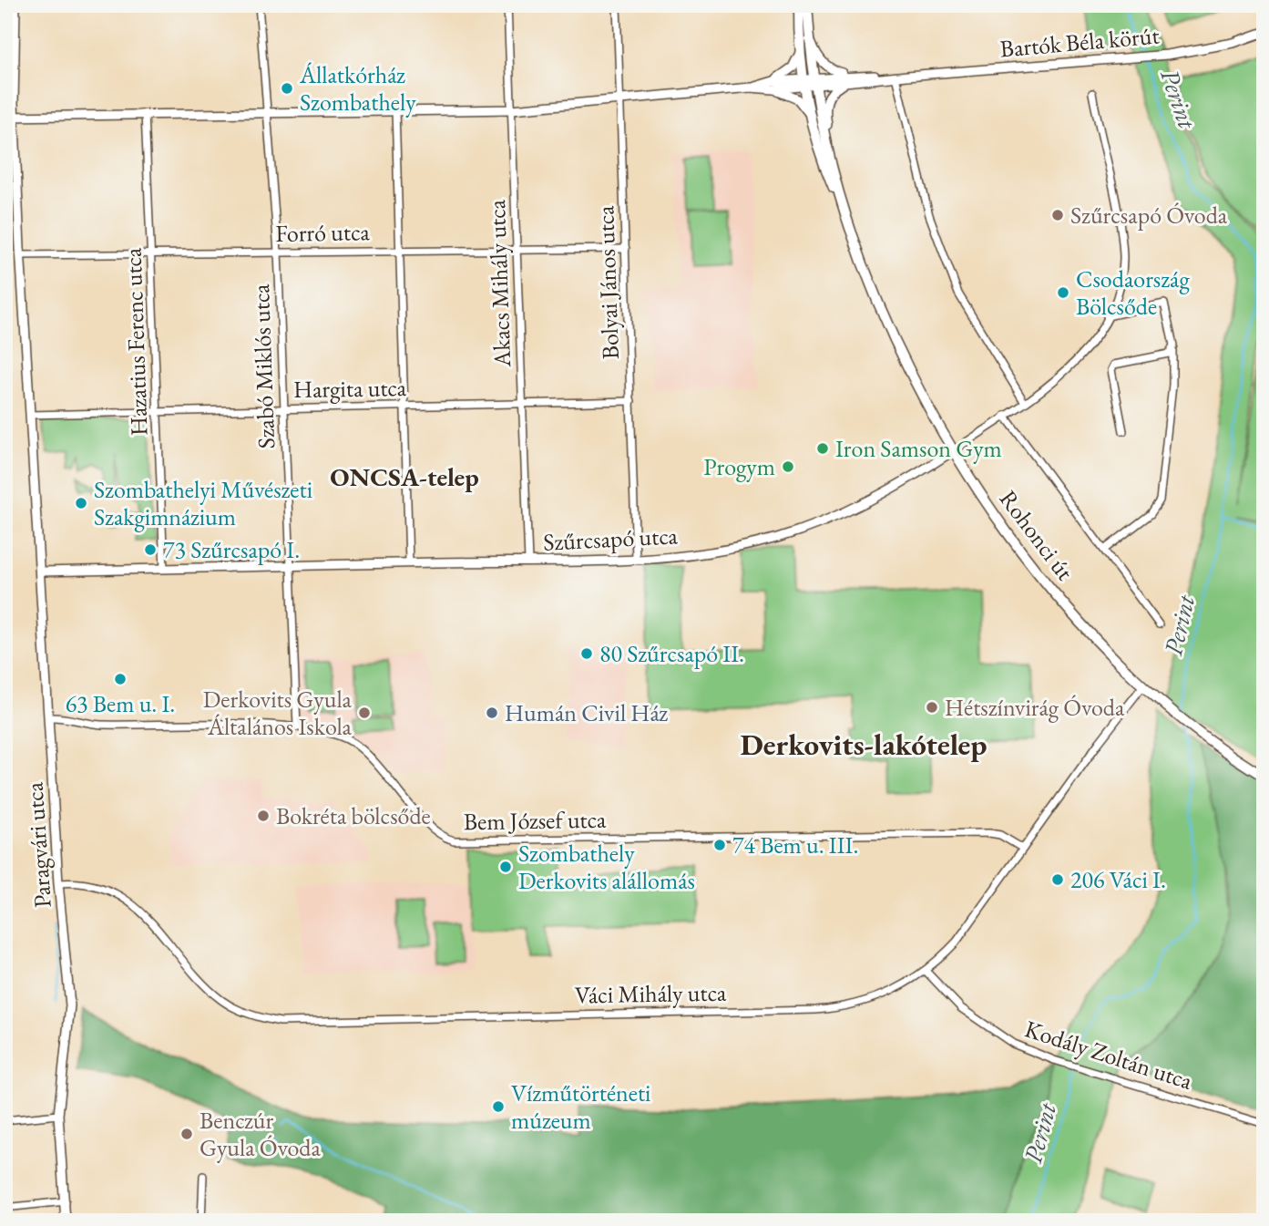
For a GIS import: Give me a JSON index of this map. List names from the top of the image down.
{
  "streets": {
    "main road": ["Rohonci út"],
    "street": [
      "Bartók Béla körút",
      "Forró utca",
      "Bolyai János utca",
      "Akacs Mihály utca",
      "Hazatius Ferenc utca",
      "Szabó Miklós utca",
      "Hargita utca",
      "Szűrcsapó utca",
      "Bem József utca",
      "Paragvári utca",
      "Váci Mihály utca",
      "Kodály Zoltán utca"
    ]
  },
  "crossings": [
    ["Bartók Béla körút", "Bolyai János utca"],
    ["Bartók Béla körút", "Akacs Mihály utca"],
    ["Bartók Béla körút", "Hazatius Ferenc utca"],
    ["Bartók Béla körút", "Szabó Miklós utca"],
    ["Bartók Béla körút", "Rohonci út"],
    ["Bartók Béla körút", "Paragvári utca"],
    ["Forró utca", "Bolyai János utca"],
    ["Forró utca", "Akacs Mihály utca"],
    ["Forró utca", "Hazatius Ferenc utca"],
    ["Forró utca", "Szabó Miklós utca"],
    ["Forró utca", "Paragvári utca"],
    ["Bolyai János utca", "Hargita utca"],
    ["Bolyai János utca", "Szűrcsapó utca"],
    ["Akacs Mihály utca", "Hargita utca"],
    ["Akacs Mihály utca", "Szűrcsapó utca"],
    ["Hazatius Ferenc utca", "Hargita utca"],
    ["Hazatius Ferenc utca", "Szűrcsapó utca"],
    ["Szabó Miklós utca", "Hargita utca"],
    ["Szabó Miklós utca", "Szűrcsapó utca"],
    ["Szabó Miklós utca", "Bem József utca"],
    ["Hargita utca", "Paragvári utca"],
    ["Rohonci út", "Szűrcsapó utca"],
    ["Rohonci út", "Váci Mihály utca"],
    ["Szűrcsapó utca", "Paragvári utca"],
    ["Bem József utca", "Paragvári utca"],
    ["Bem József utca", "Váci Mihály utca"],
    ["Paragvári utca", "Váci Mihály utca"],
    ["Váci Mihály utca", "Kodály Zoltán utca"]
  ],
  "districts": ["ONCSA-telep", "Derkovits-lakótelep"],
  "water": ["Perint"],
  "places": [
    "Állatkórház Szombathely",
    "Szűrcsapó Óvoda",
    "Csodaország Bölcsőde",
    "Iron Samson Gym",
    "Progym",
    "Szombathelyi Művészeti Szakgimnázium",
    "73 Szűrcsapó I.",
    "80 Szűrcsapó II.",
    "63 Bem u. I.",
    "Hétszínvirág Óvoda",
    "Derkovits Gyula Általános Iskola",
    "Humán Civil Ház",
    "Bokréta bölcsőde",
    "74 Bem u. III.",
    "Szombathely Derkovits alállomás",
    "206 Váci I.",
    "Vízműtörténeti múzeum",
    "Benczúr Gyula Óvoda"
  ]
}
